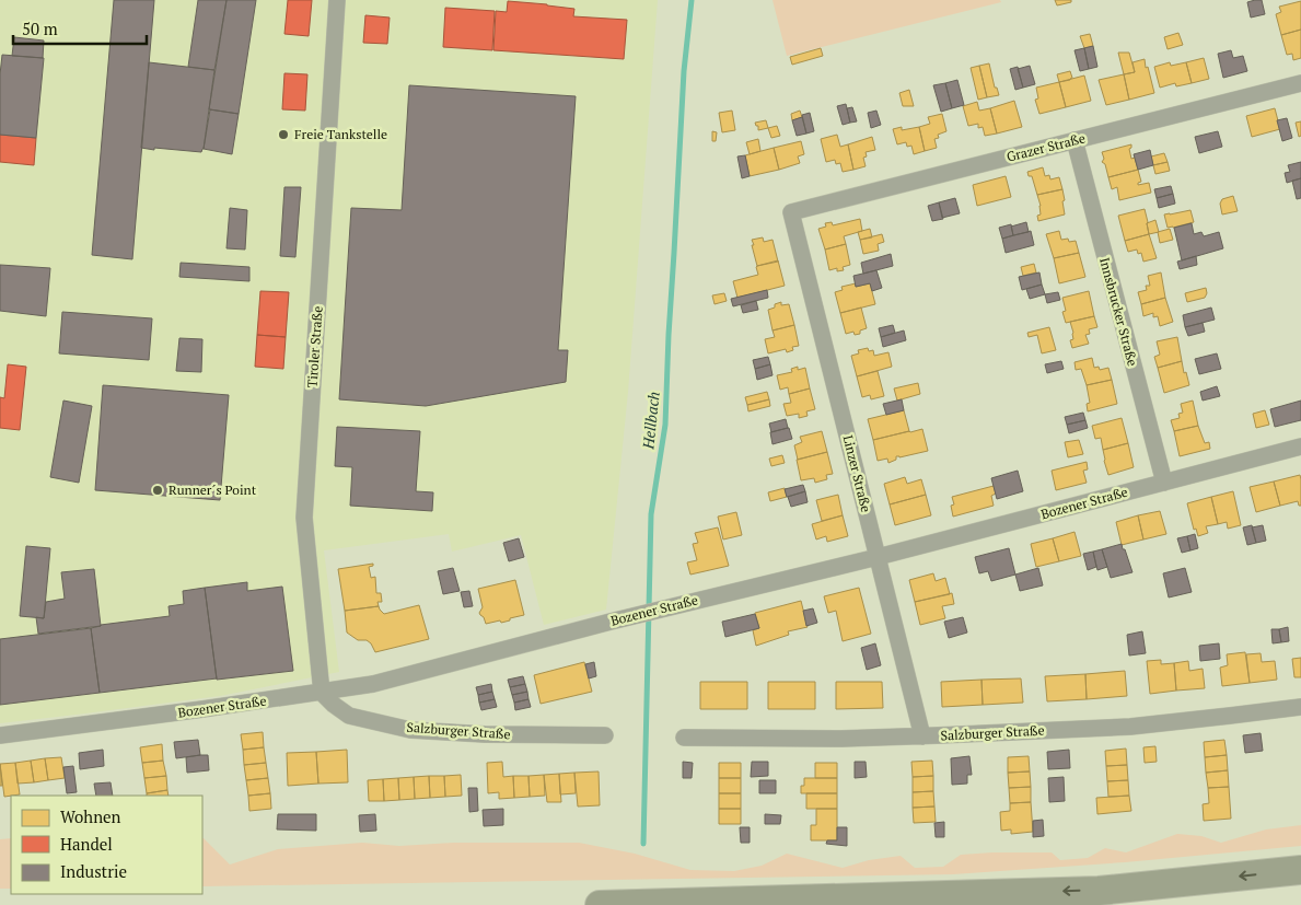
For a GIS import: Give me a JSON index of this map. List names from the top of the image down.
{
  "streets": {
    "street": [
      "Grazer Straße",
      "Innsbrucker Straße",
      "Tiroler Straße",
      "Linzer Straße",
      "Bozener Straße",
      "Salzburger Straße"
    ]
  },
  "crossings": [
    ["Grazer Straße", "Innsbrucker Straße"],
    ["Grazer Straße", "Linzer Straße"],
    ["Innsbrucker Straße", "Bozener Straße"],
    ["Tiroler Straße", "Bozener Straße"],
    ["Tiroler Straße", "Salzburger Straße"],
    ["Linzer Straße", "Bozener Straße"],
    ["Linzer Straße", "Salzburger Straße"],
    ["Bozener Straße", "Salzburger Straße"]
  ],
  "water": ["Hellbach"],
  "places": ["Freie Tankstelle", "Runner´s Point"],
  "legend": ["Wohnen", "Handel", "Industrie"],
  "scale_bar": "50 m"
}
